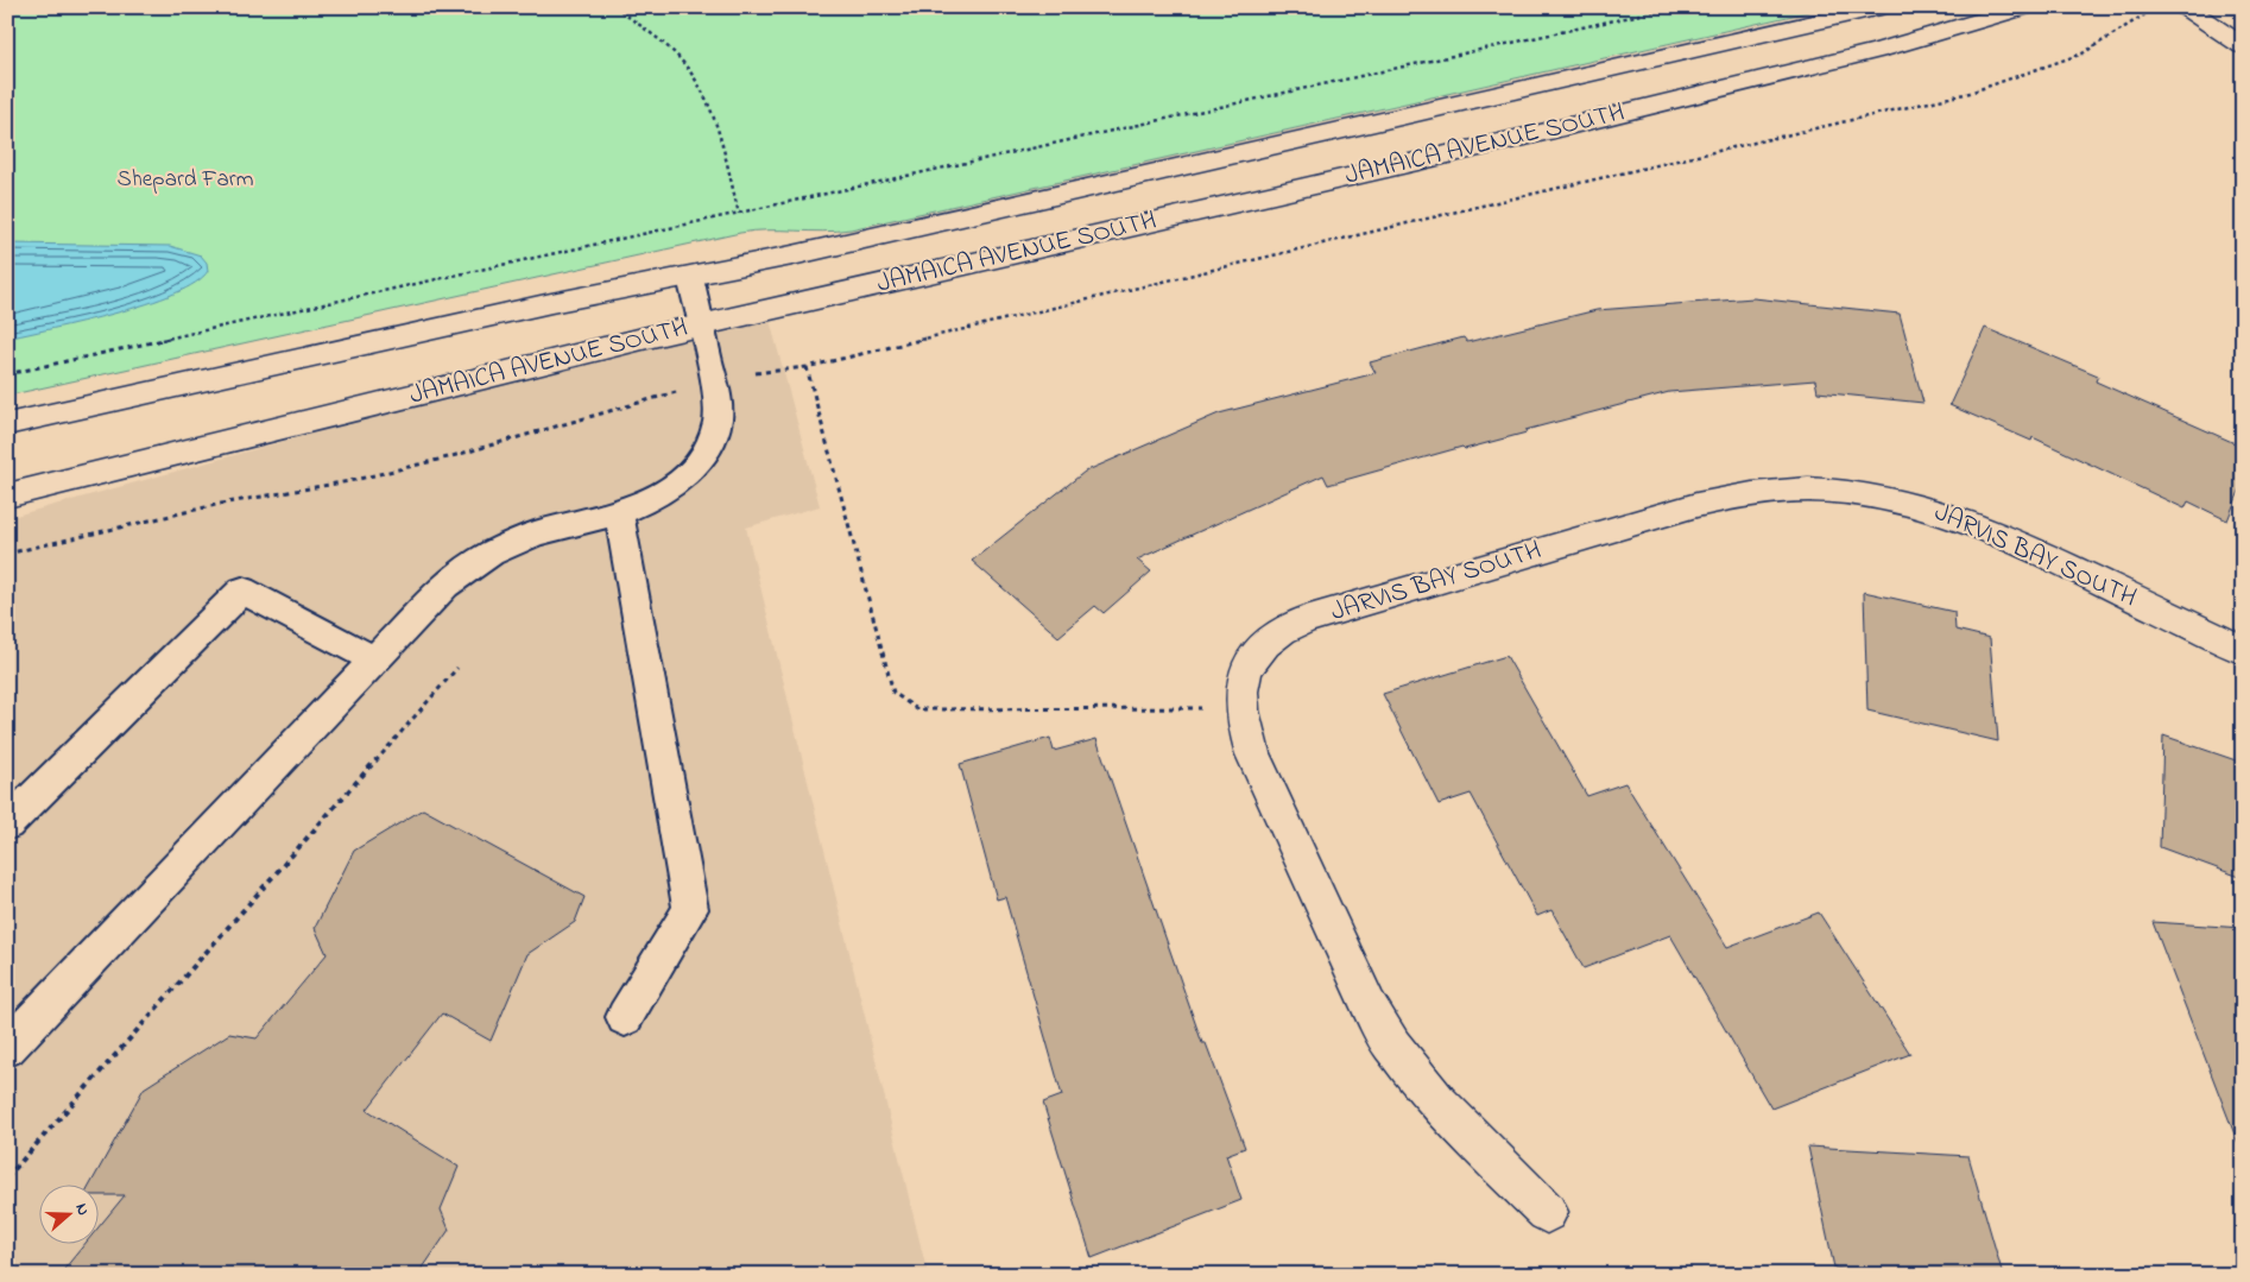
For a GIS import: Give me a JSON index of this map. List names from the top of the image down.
{
  "streets": {
    "street": ["JAMAICA AVENUE SOUTH", "JARVIS BAY SOUTH"]
  },
  "parks": ["Shepard Farm"],
  "north": "right"
}
